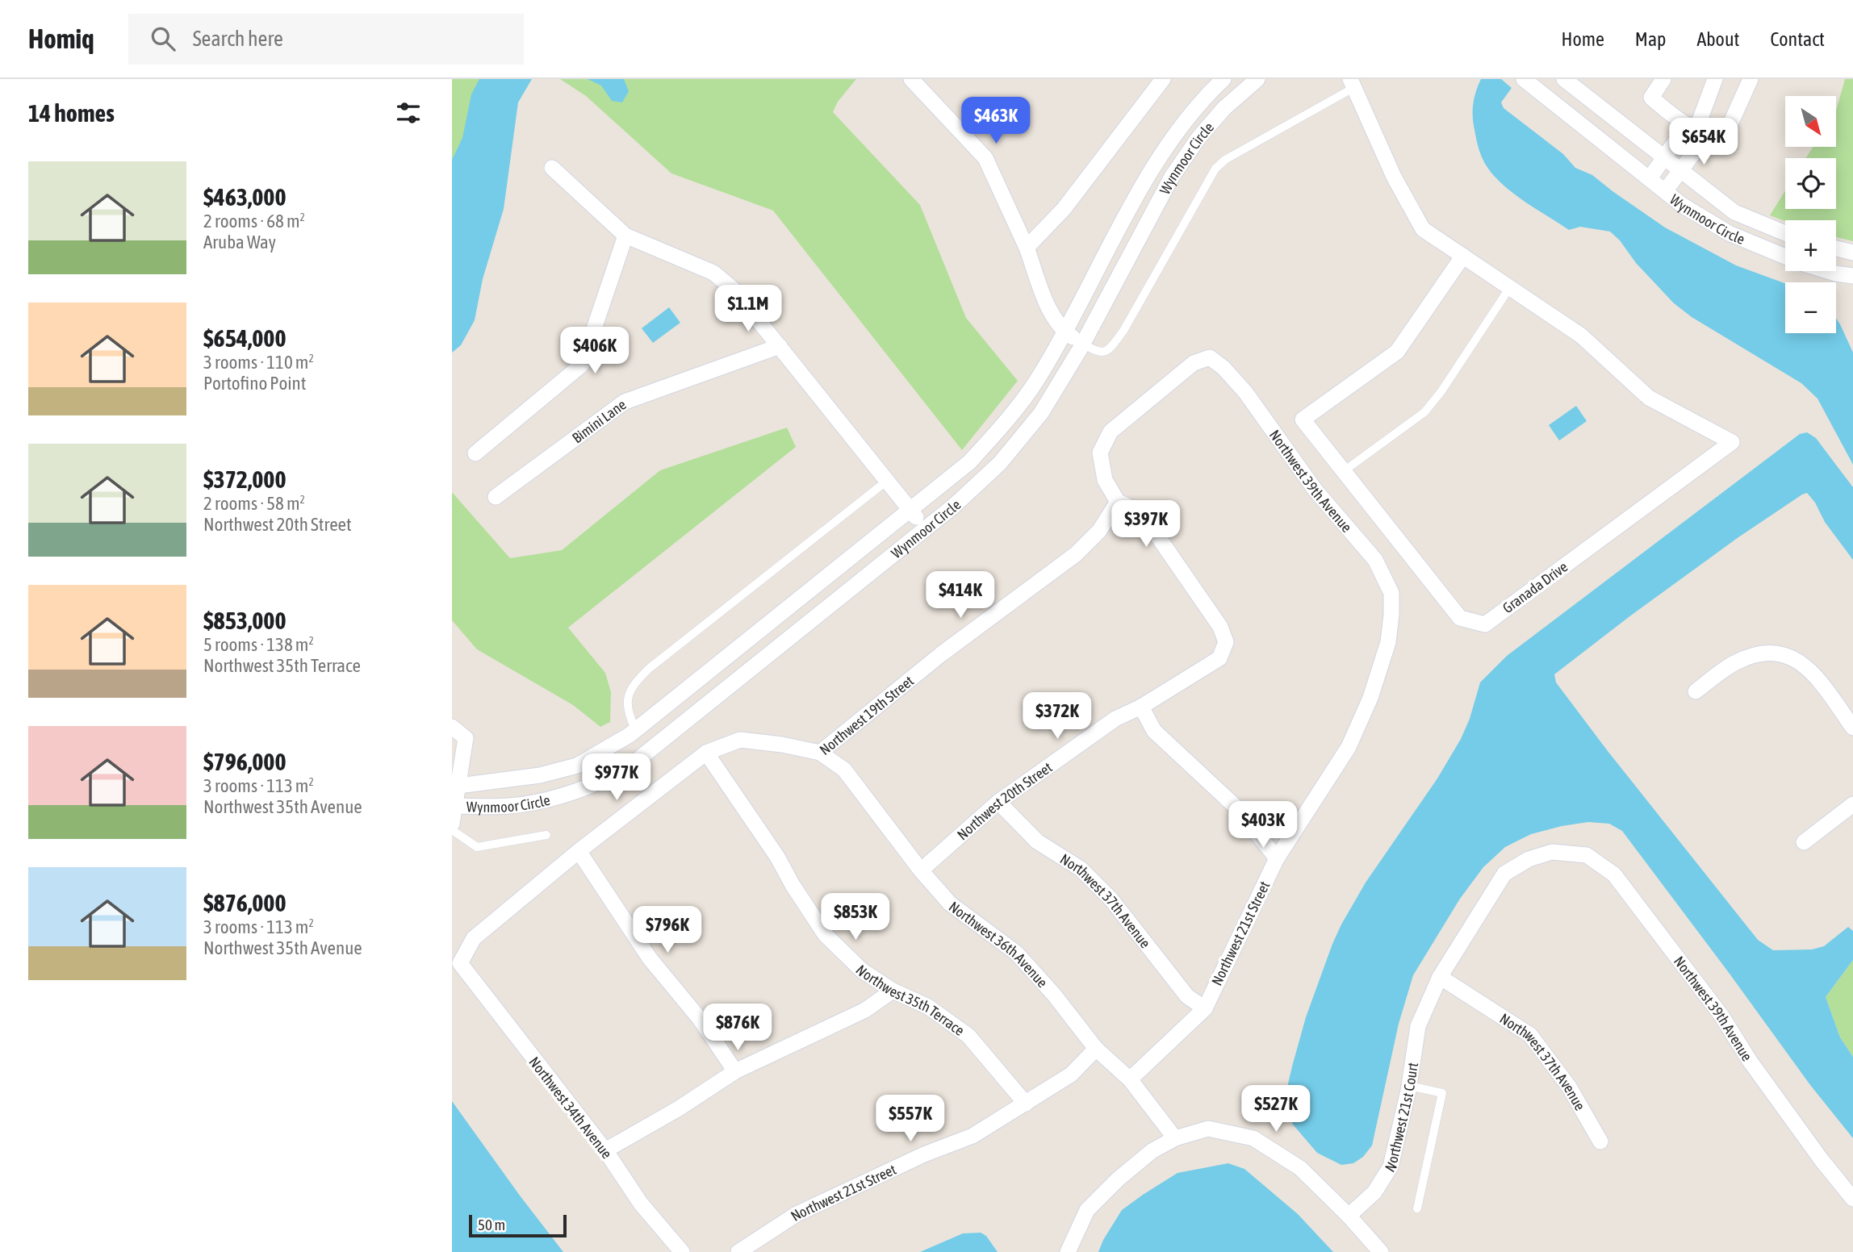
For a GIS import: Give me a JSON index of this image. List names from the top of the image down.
{
  "streets": {
    "street": [
      "Wynmoor Circle",
      "Bimini Lane",
      "Northwest 39th Avenue",
      "Granada Drive",
      "Northwest 19th Street",
      "Northwest 20th Street",
      "Northwest 37th Avenue",
      "Northwest 21st Street",
      "Northwest 36th Avenue",
      "Northwest 35th Terrace",
      "Northwest 34th Avenue",
      "Northwest 21st Court"
    ]
  },
  "crossings": [
    ["Northwest 39th Avenue", "Northwest 19th Street"],
    ["Northwest 39th Avenue", "Northwest 20th Street"],
    ["Northwest 39th Avenue", "Northwest 21st Street"],
    ["Northwest 39th Avenue", "Northwest 21st Court"],
    ["Northwest 19th Street", "Northwest 20th Street"],
    ["Northwest 19th Street", "Northwest 36th Avenue"],
    ["Northwest 19th Street", "Northwest 35th Terrace"],
    ["Northwest 19th Street", "Northwest 34th Avenue"],
    ["Northwest 20th Street", "Northwest 37th Avenue"],
    ["Northwest 20th Street", "Northwest 36th Avenue"],
    ["Northwest 37th Avenue", "Northwest 21st Street"],
    ["Northwest 37th Avenue", "Northwest 21st Court"],
    ["Northwest 21st Street", "Northwest 36th Avenue"],
    ["Northwest 21st Street", "Northwest 35th Terrace"]
  ],
  "scale_bar": "50 m",
  "north": "bottom right",
  "page": {
    "header": "Homiq",
    "search": "Search here",
    "nav": [
      "Home",
      "Map",
      "About",
      "Contact"
    ],
    "heading": "14 homes",
    "map_buttons": ["+", "−"],
    "price": [
      "$463K",
      "$654K",
      "$1.1M",
      "$406K",
      "$397K",
      "$414K",
      "$372K",
      "$977K",
      "$403K",
      "$853K",
      "$796K",
      "$876K",
      "$527K",
      "$557K"
    ],
    "list": [
      {
        "name": "$463,000",
        "note": "2 rooms · 68 m² · Aruba Way"
      },
      {
        "name": "$654,000",
        "note": "3 rooms · 110 m² · Portofino Point"
      },
      {
        "name": "$372,000",
        "note": "2 rooms · 58 m² · Northwest 20th Street"
      },
      {
        "name": "$853,000",
        "note": "5 rooms · 138 m² · Northwest 35th Terrace"
      },
      {
        "name": "$796,000",
        "note": "3 rooms · 113 m² · Northwest 35th Avenue"
      },
      {
        "name": "$876,000",
        "note": "3 rooms · 113 m² · Northwest 35th Avenue"
      }
    ],
    "scale": "50 m"
  }
}
